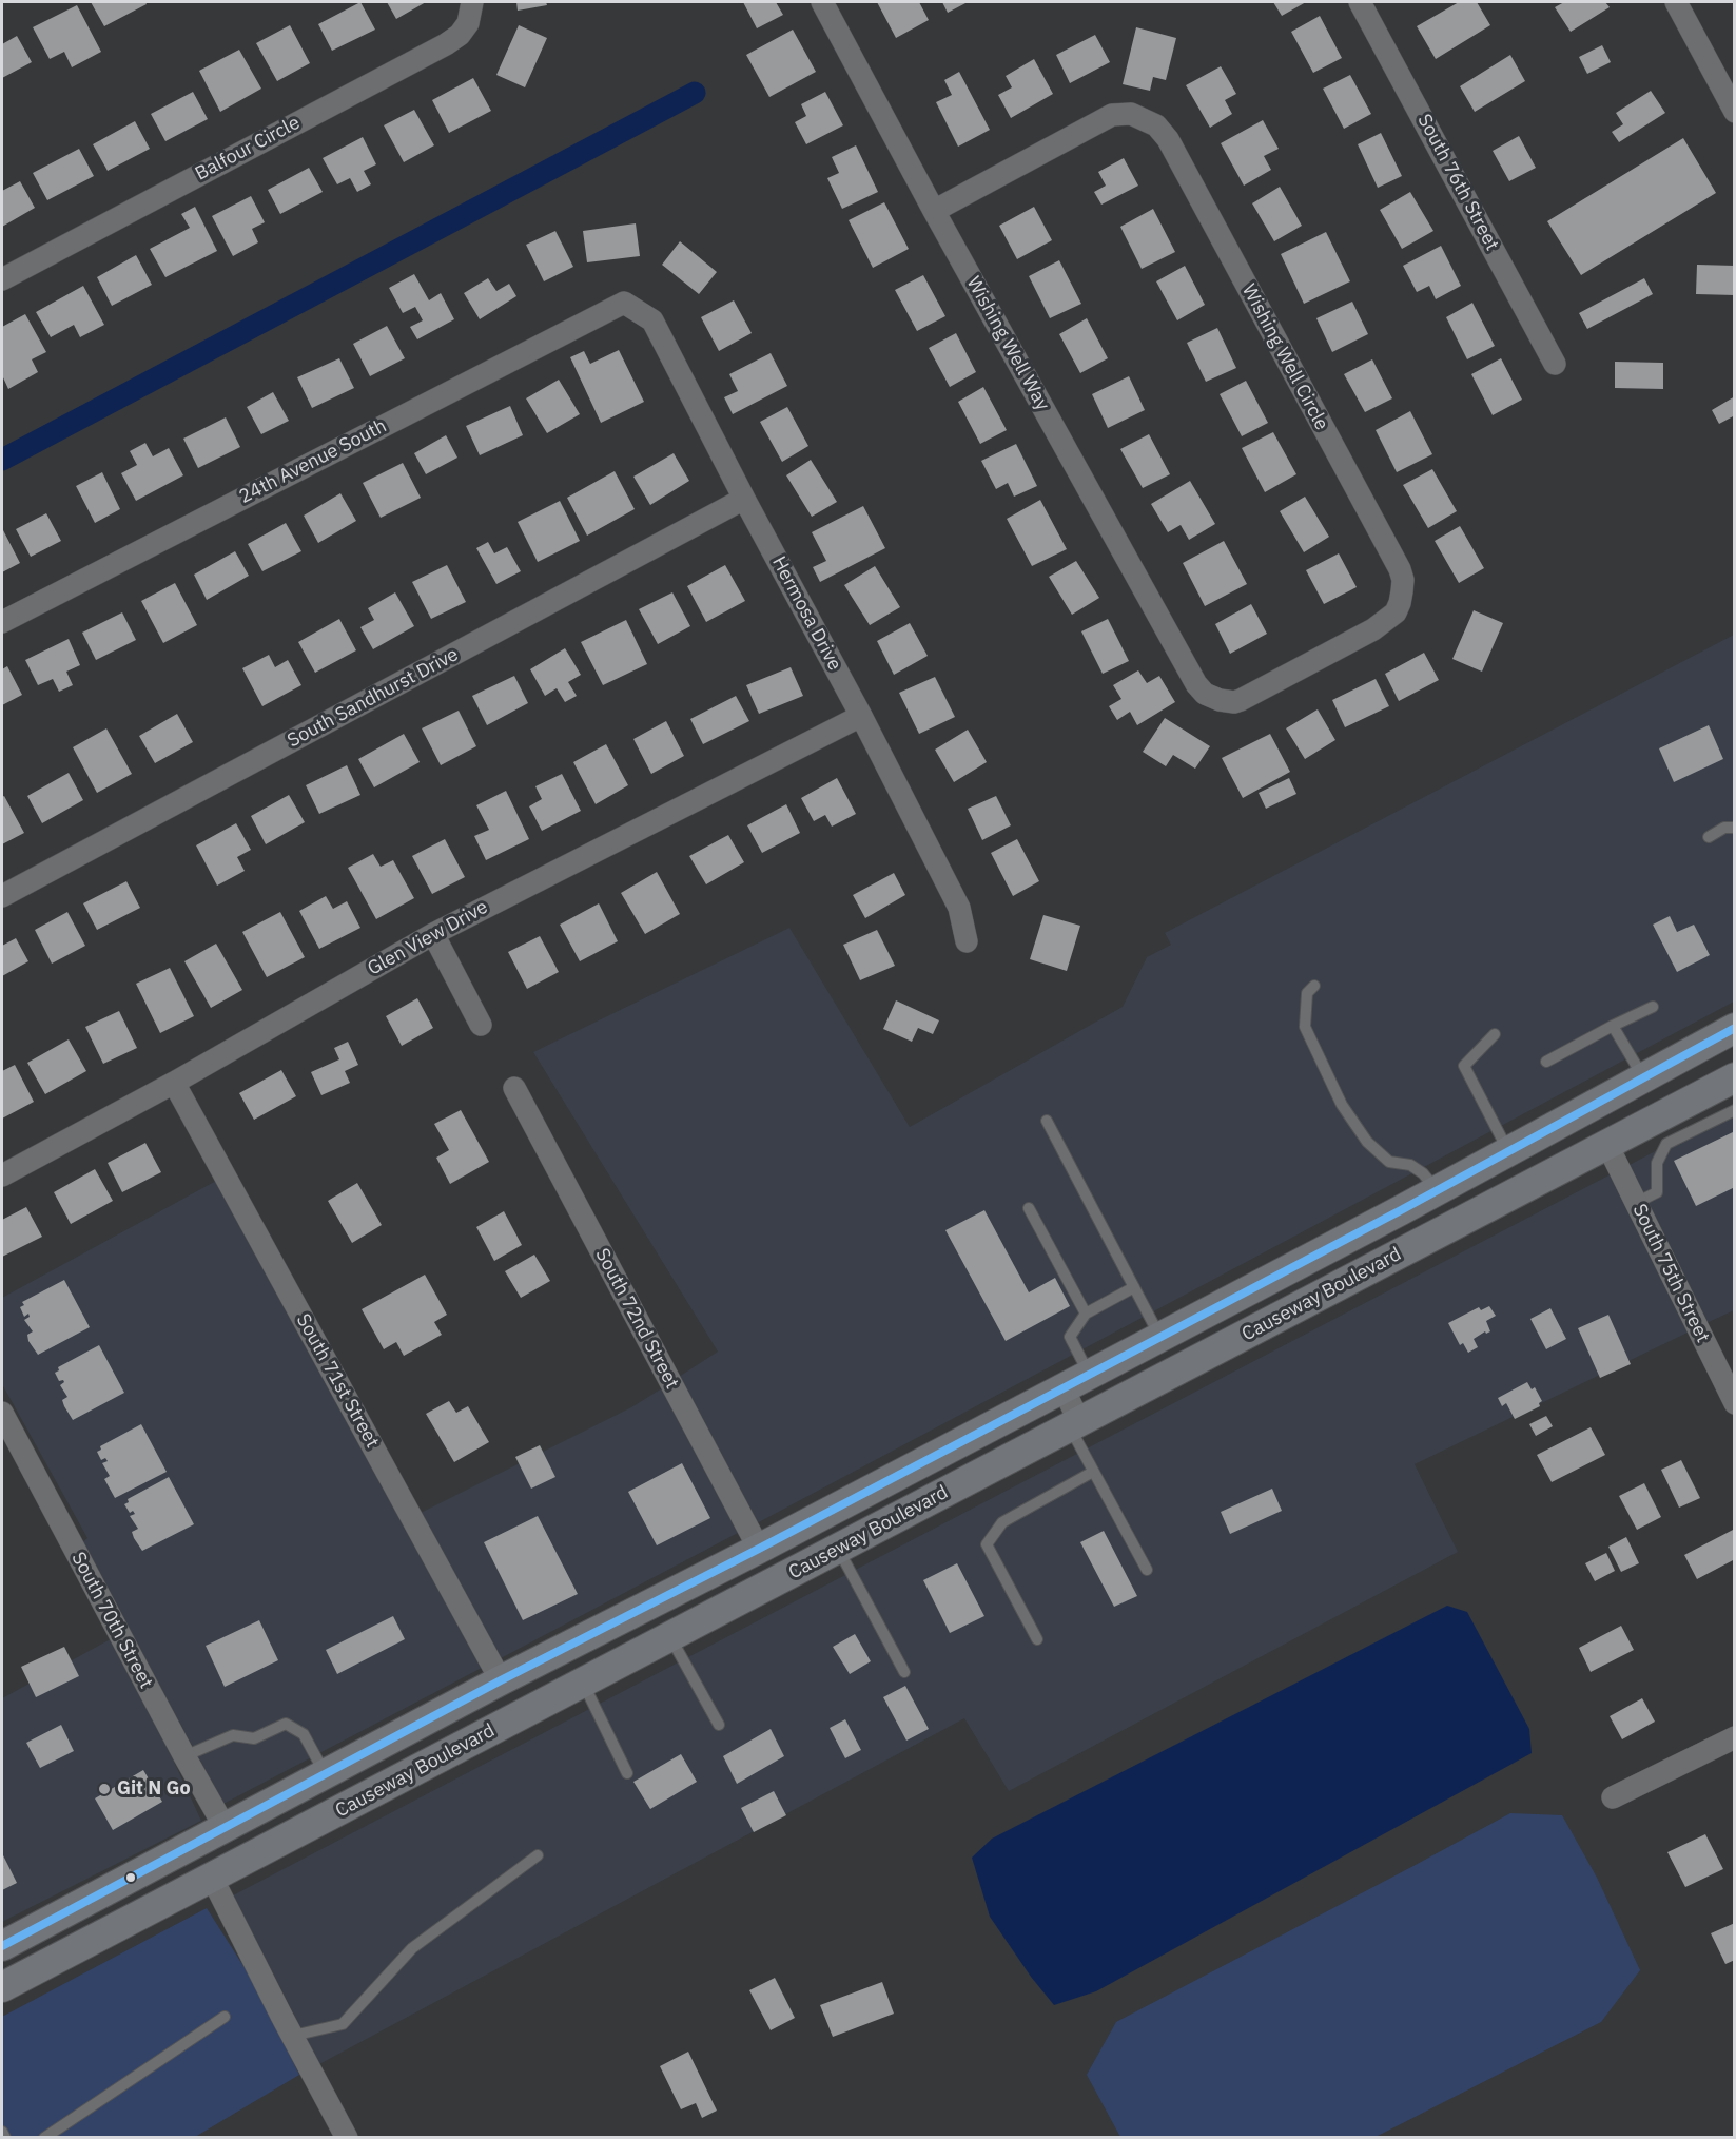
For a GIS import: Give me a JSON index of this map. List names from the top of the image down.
{
  "streets": {
    "main road": ["Causeway Boulevard"],
    "street": [
      "Balfour Circle",
      "South 76th Street",
      "Wishing Well Way",
      "Wishing Well Circle",
      "24th Avenue South",
      "Hermosa Drive",
      "South Sandhurst Drive",
      "Glen View Drive",
      "South 75th Street",
      "South 72nd Street",
      "South 71st Street",
      "South 70th Street"
    ]
  },
  "crossings": [
    ["Wishing Well Way", "Wishing Well Circle"],
    ["24th Avenue South", "Hermosa Drive"],
    ["Hermosa Drive", "South Sandhurst Drive"],
    ["Hermosa Drive", "Glen View Drive"],
    ["Glen View Drive", "South 71st Street"],
    ["South 75th Street", "Causeway Boulevard"],
    ["Causeway Boulevard", "South 72nd Street"],
    ["Causeway Boulevard", "South 71st Street"],
    ["Causeway Boulevard", "South 70th Street"]
  ],
  "places": ["Git N Go"]
}
